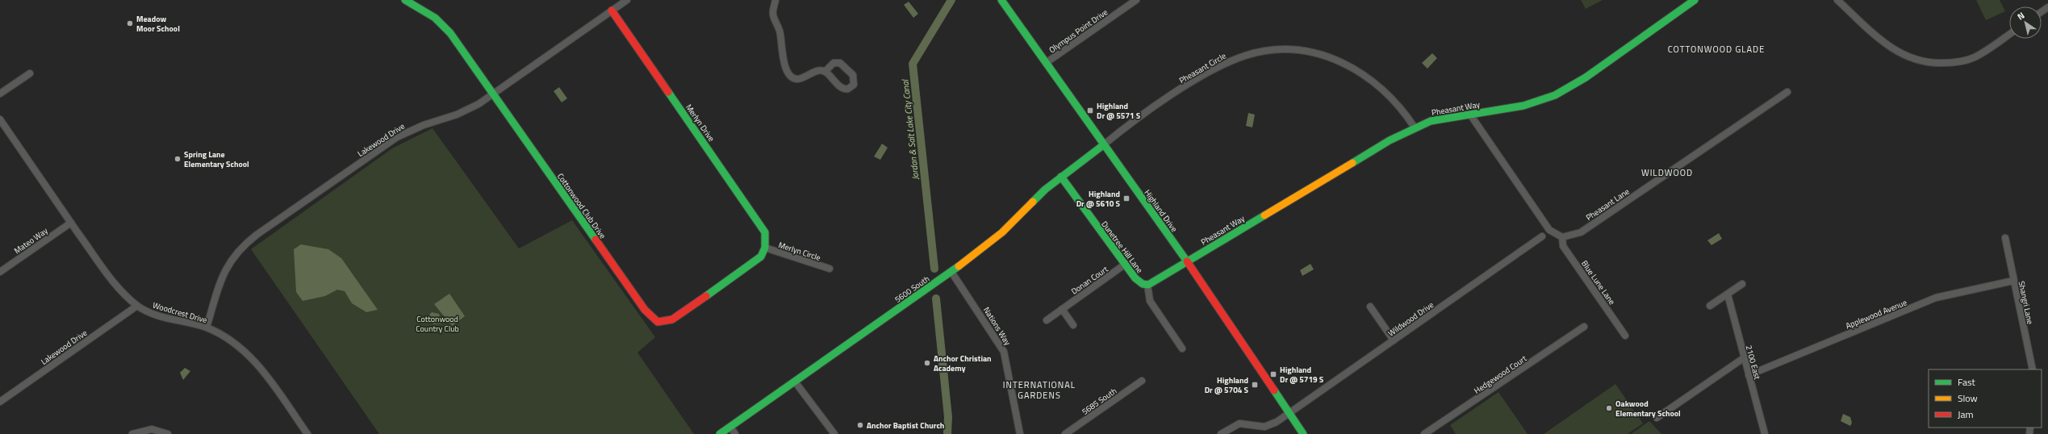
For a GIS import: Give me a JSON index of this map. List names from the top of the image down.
{
  "streets": {
    "street": [
      "Olympus Point Drive",
      "Pheasant Circle",
      "Pheasant Way",
      "Merlyn Drive",
      "Lakewood Drive",
      "Pheasant Lane",
      "Cottonwood Club Drive",
      "Highland Drive",
      "Mateo Way",
      "Dunetree Hill Lane",
      "Merlyn Circle",
      "Donan Court",
      "Blue Lune Lane",
      "5600 South",
      "Shangri Lane",
      "Woodcrest Drive",
      "Applewood Avenue",
      "Wildwood Drive",
      "Nations Way",
      "2100 East",
      "Hedgewood Court",
      "5685 South"
    ]
  },
  "crossings": [
    ["Olympus Point Drive", "Highland Drive"],
    ["Pheasant Circle", "Pheasant Way"],
    ["Pheasant Circle", "Highland Drive"],
    ["Pheasant Circle", "5600 South"],
    ["Pheasant Way", "Highland Drive"],
    ["Merlyn Drive", "Lakewood Drive"],
    ["Merlyn Drive", "Cottonwood Club Drive"],
    ["Merlyn Drive", "Merlyn Circle"],
    ["Lakewood Drive", "Cottonwood Club Drive"],
    ["Lakewood Drive", "Woodcrest Drive"],
    ["Pheasant Lane", "Blue Lune Lane"],
    ["Cottonwood Club Drive", "Merlyn Circle"],
    ["Highland Drive", "5600 South"],
    ["Highland Drive", "Wildwood Drive"],
    ["Mateo Way", "Woodcrest Drive"],
    ["Dunetree Hill Lane", "Donan Court"],
    ["Dunetree Hill Lane", "5600 South"],
    ["5600 South", "Nations Way"],
    ["Shangri Lane", "Applewood Avenue"],
    ["Applewood Avenue", "2100 East"]
  ],
  "districts": ["COTTONWOOD GLADE", "WILDWOOD", "INTERNATIONAL GARDENS"],
  "water": ["Jordan & Salt Lake City Canal"],
  "parks": ["Cottonwood Country Club"],
  "places": {
    "other": [
      "Meadow Moor School",
      "Spring Lane Elementary School",
      "Anchor Christian Academy",
      "Oakwood Elementary School",
      "Anchor Baptist Church"
    ],
    "transit": [
      "Highland Dr @ 5571 S",
      "Highland Dr @ 5610 S",
      "Highland Dr @ 5719 S",
      "Highland Dr @ 5704 S"
    ]
  },
  "legend": ["Fast", "Slow", "Jam"],
  "north": "top left"
}
